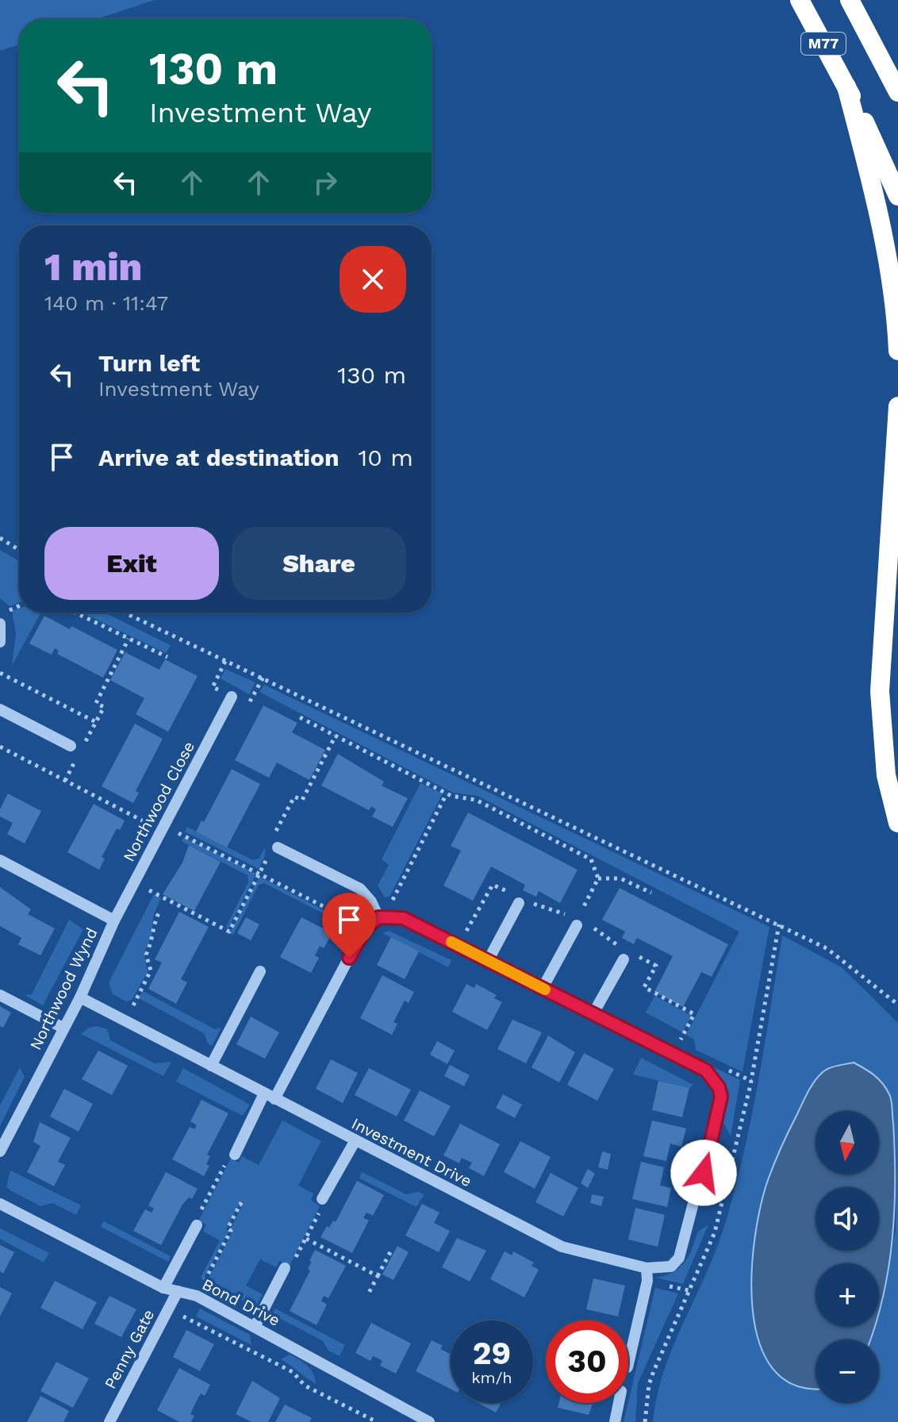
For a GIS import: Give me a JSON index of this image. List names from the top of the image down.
{
  "streets": {
    "highway": ["M77"],
    "street": [
      "Northwood Close",
      "Northwood Wynd",
      "Investment Drive",
      "Bond Drive",
      "Penny Gate"
    ]
  },
  "crossings": [
    ["Northwood Close", "Northwood Wynd"],
    ["Northwood Wynd", "Investment Drive"],
    ["Bond Drive", "Penny Gate"]
  ],
  "north": "bottom",
  "page": {
    "turn": ["130 m", "Investment Way"],
    "heading": ["1 min", "140 m · 11:47"],
    "list": [
      {
        "name": "Turn left",
        "note": "Investment Way",
        "value": "130 m"
      },
      {
        "name": "Arrive at destination",
        "value": "10 m"
      }
    ],
    "buttons": ["Exit", "Share"],
    "map_buttons": ["+", "−"],
    "speed": "29 km/h",
    "limit": "30"
  }
}
